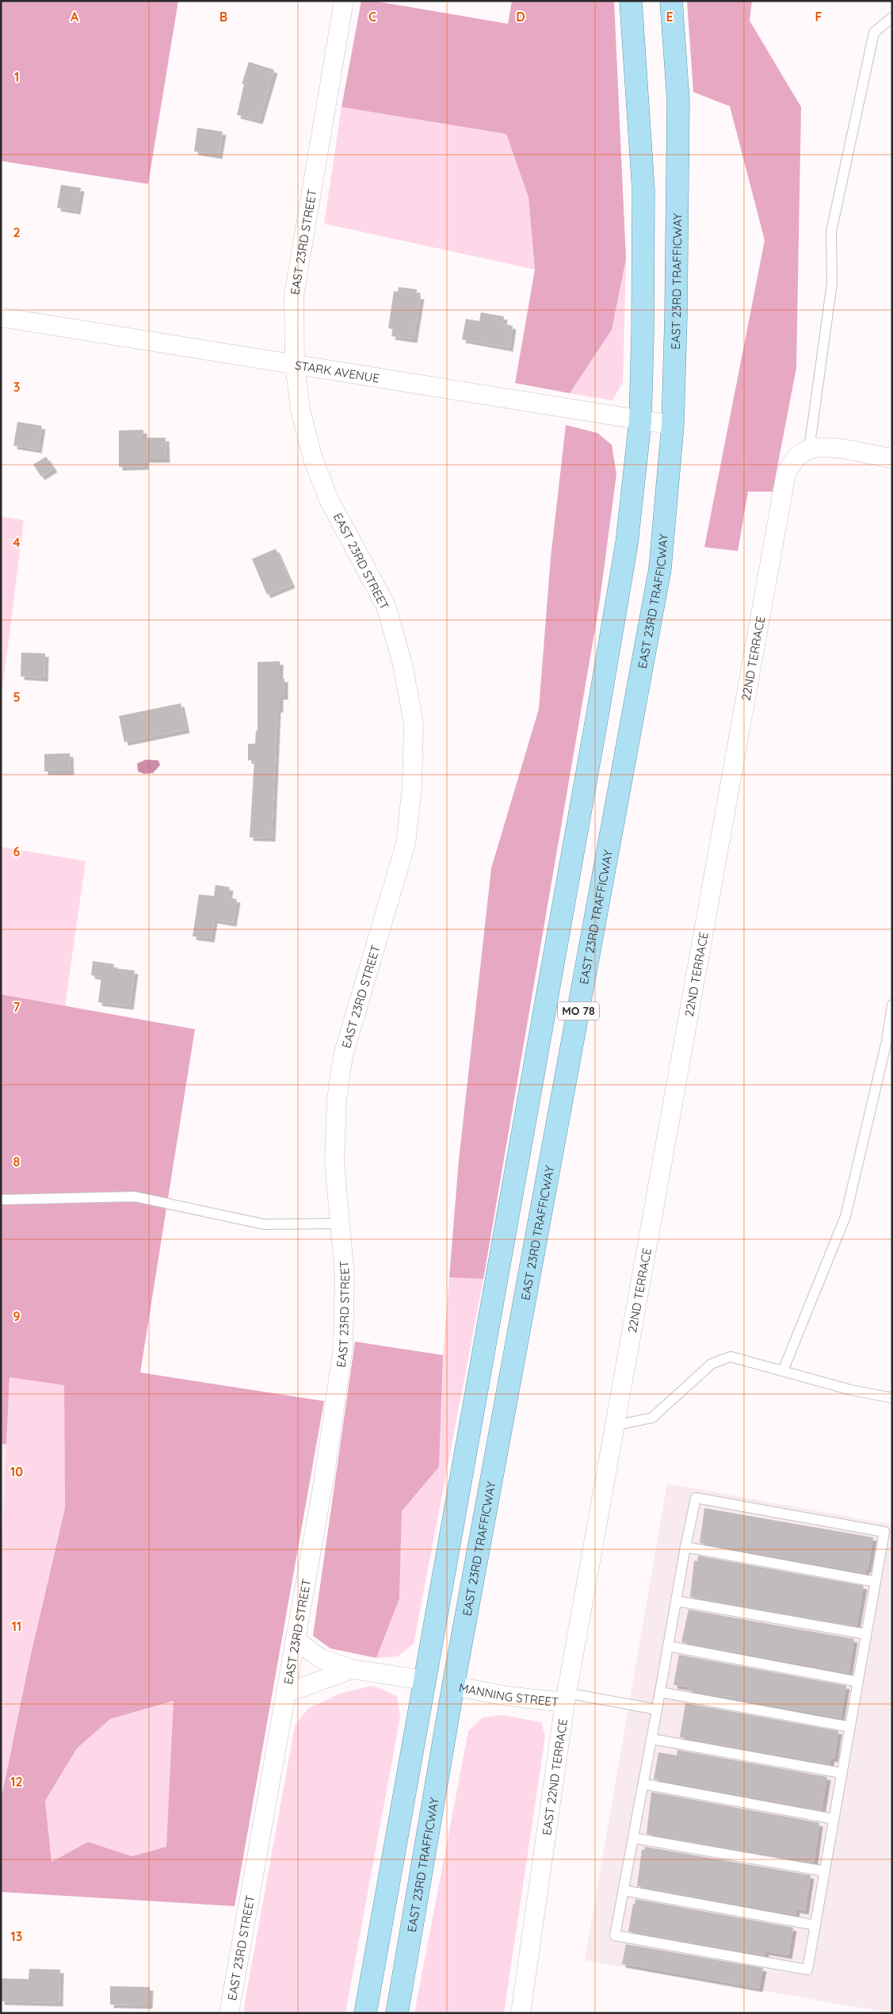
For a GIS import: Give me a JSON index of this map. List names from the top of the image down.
{
  "streets": {
    "main road": ["EAST 23RD TRAFFICWAY", "MO 78"],
    "street": [
      "EAST 23RD STREET",
      "STARK AVENUE",
      "22ND TERRACE",
      "MANNING STREET",
      "EAST 22ND TERRACE"
    ]
  },
  "crossings": [
    ["EAST 23RD STREET", "STARK AVENUE"],
    ["EAST 23RD TRAFFICWAY", "STARK AVENUE"],
    ["EAST 23RD TRAFFICWAY", "MANNING STREET"],
    ["STARK AVENUE", "MO 78"],
    ["22ND TERRACE", "EAST 22ND TERRACE"],
    ["MANNING STREET", "EAST 22ND TERRACE"]
  ],
  "grid": {
    "columns": [
      "A",
      "B",
      "C",
      "D",
      "E",
      "F"
    ],
    "rows": [
      "1",
      "2",
      "3",
      "4",
      "5",
      "6",
      "7",
      "8",
      "9",
      "10",
      "11",
      "12",
      "13"
    ]
  }
}
